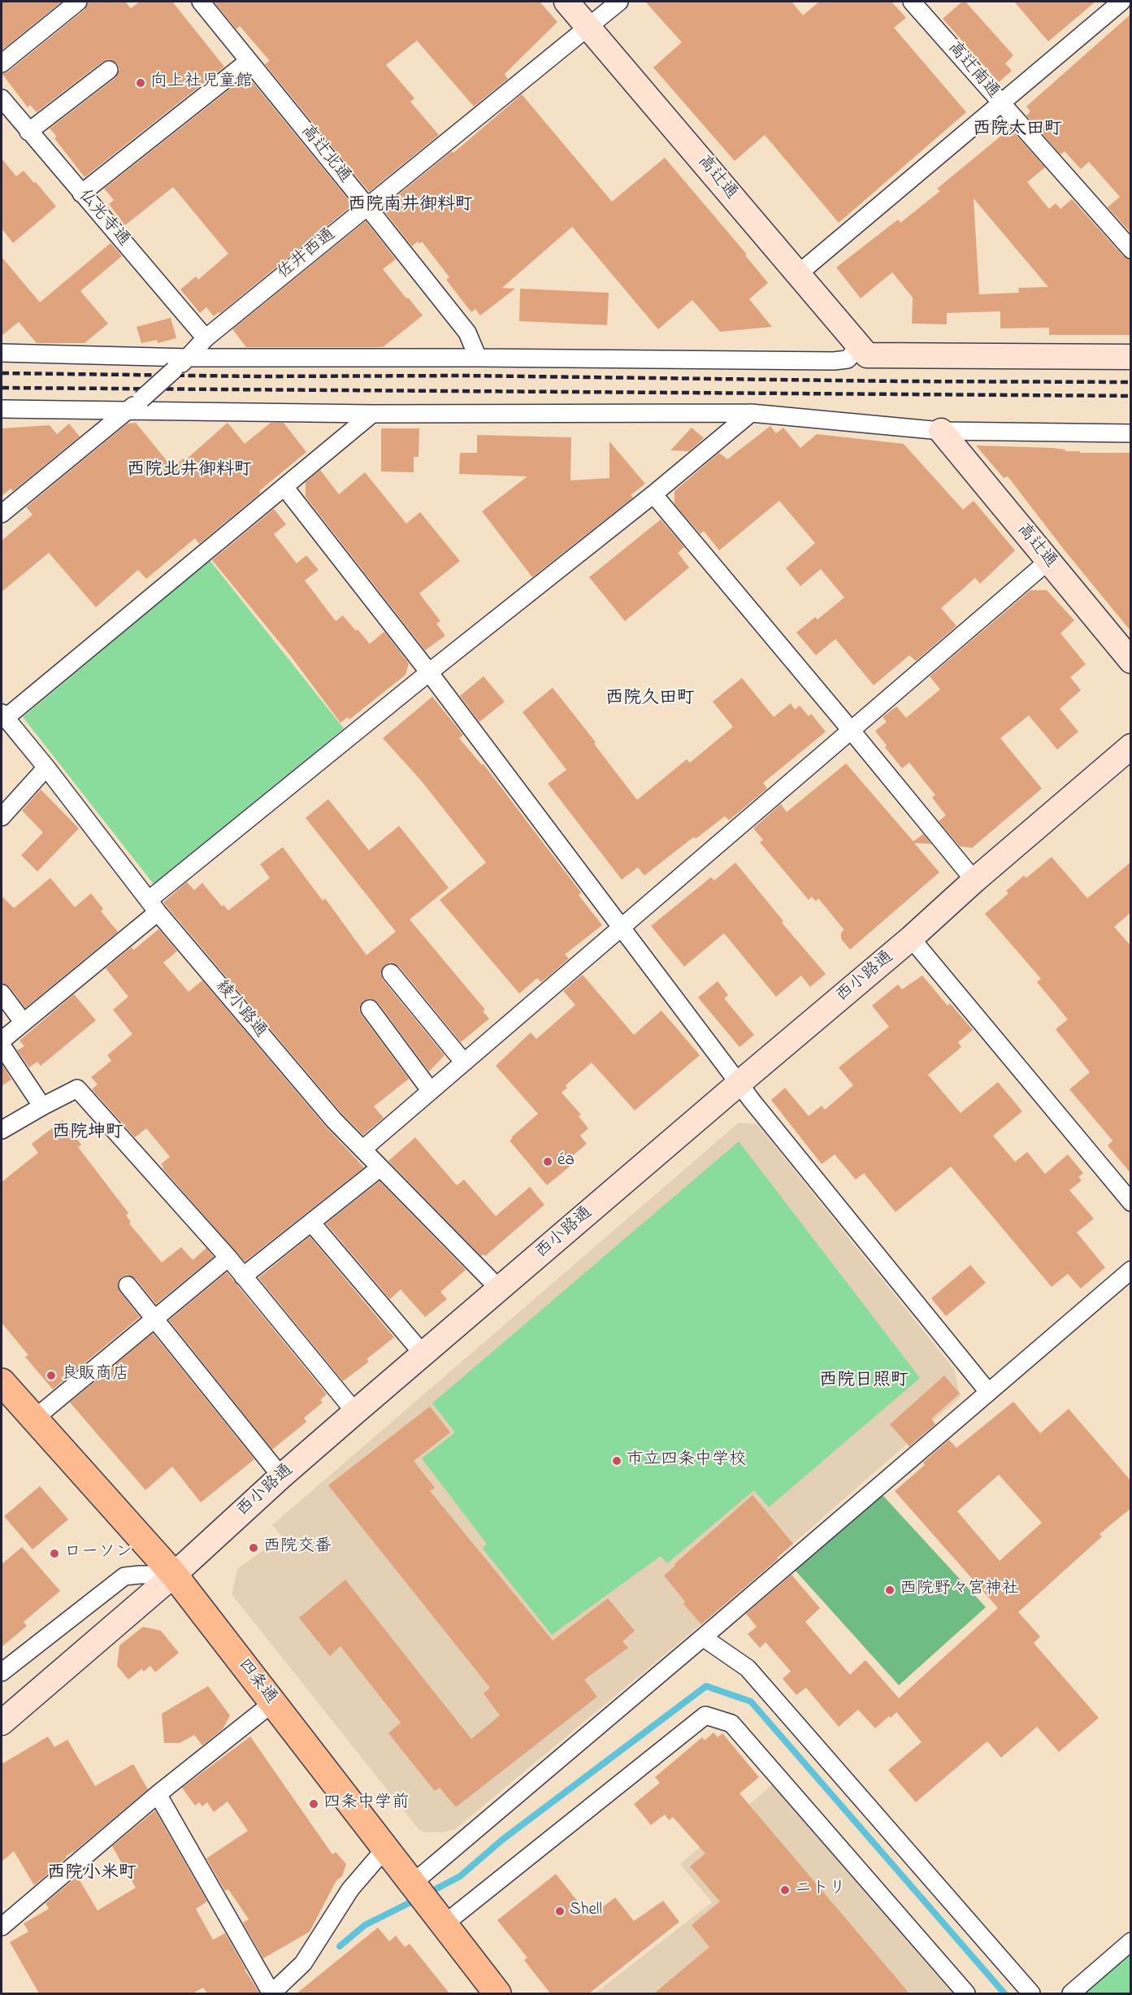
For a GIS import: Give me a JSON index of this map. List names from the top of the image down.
{
  "streets": {
    "main road": ["四条通"],
    "street": [
      "高辻南通",
      "高辻北通",
      "高辻通",
      "仏光寺通",
      "佐井西通",
      "西小路通",
      "綾小路通"
    ]
  },
  "crossings": [
    ["高辻北通", "佐井西通"],
    ["高辻通", "佐井西通"],
    ["仏光寺通", "佐井西通"],
    ["西小路通", "綾小路通"],
    ["西小路通", "四条通"]
  ],
  "districts": [
    "西院太田町",
    "西院南井御料町",
    "西院北井御料町",
    "西院久田町",
    "西院坤町",
    "西院日照町",
    "西院小米町"
  ],
  "places": [
    "向上社児童館",
    "éa",
    "良販商店",
    "市立四条中学校",
    "西院交番",
    "ローソン",
    "西院野々宮神社",
    "四条中学前",
    "ニトリ",
    "Shell"
  ]
}
